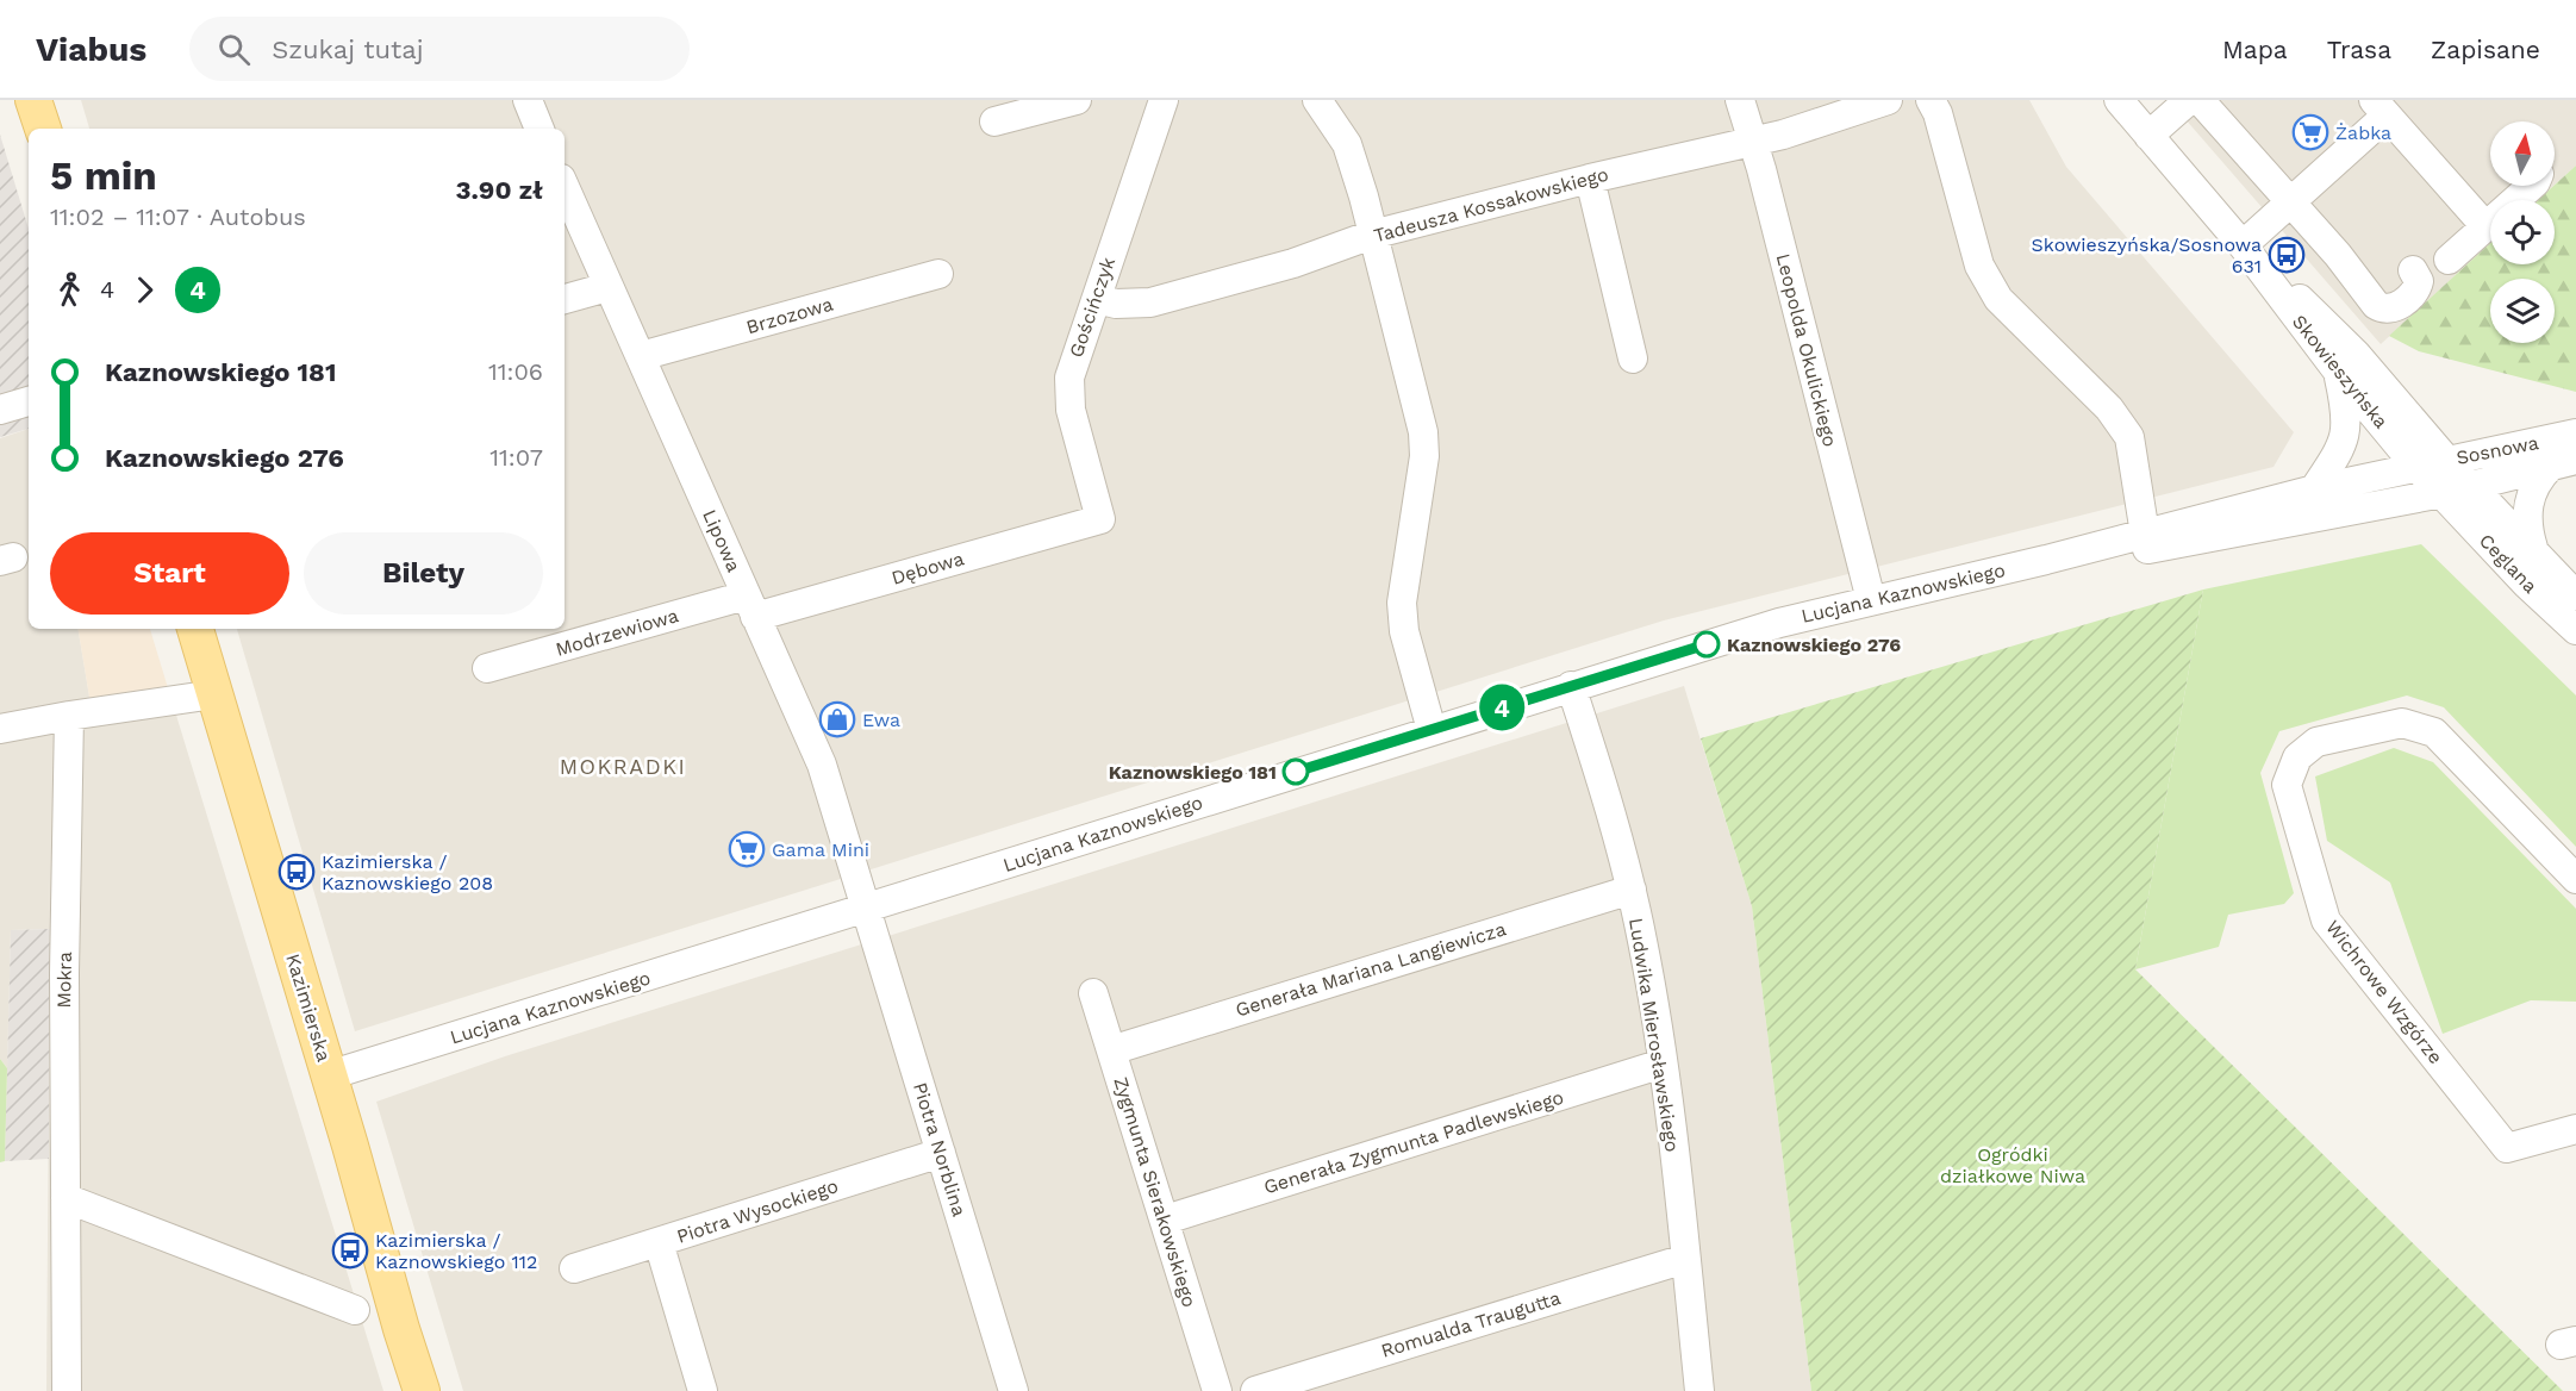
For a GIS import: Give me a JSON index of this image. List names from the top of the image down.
{
  "streets": {
    "main road": ["Kazimierska"],
    "street": [
      "Tadeusza Kossakowskiego",
      "Gościńczyk",
      "Brzozowa",
      "Leopolda Okulickiego",
      "Skowieszyńska",
      "Sosnowa",
      "Lipowa",
      "Ceglana",
      "Dębowa",
      "Lucjana Kaznowskiego",
      "Modrzewiowa",
      "Generała Mariana Langiewicza",
      "Mokra",
      "Wichrowe Wzgórze",
      "Ludwika Mierosławskiego",
      "Generała Zygmunta Padlewskiego",
      "Piotra Norblina",
      "Zygmunta Sierakowskiego",
      "Piotra Wysockiego",
      "Romualda Traugutta"
    ]
  },
  "crossings": [
    ["Tadeusza Kossakowskiego", "Gościńczyk"],
    ["Tadeusza Kossakowskiego", "Leopolda Okulickiego"],
    ["Gościńczyk", "Dębowa"],
    ["Brzozowa", "Lipowa"],
    ["Leopolda Okulickiego", "Lucjana Kaznowskiego"],
    ["Skowieszyńska", "Sosnowa"],
    ["Skowieszyńska", "Ceglana"],
    ["Skowieszyńska", "Lucjana Kaznowskiego"],
    ["Sosnowa", "Ceglana"],
    ["Sosnowa", "Lucjana Kaznowskiego"],
    ["Lipowa", "Dębowa"],
    ["Lipowa", "Lucjana Kaznowskiego"],
    ["Lipowa", "Modrzewiowa"],
    ["Lipowa", "Piotra Norblina"],
    ["Ceglana", "Lucjana Kaznowskiego"],
    ["Dębowa", "Modrzewiowa"],
    ["Lucjana Kaznowskiego", "Kazimierska"],
    ["Lucjana Kaznowskiego", "Ludwika Mierosławskiego"],
    ["Lucjana Kaznowskiego", "Piotra Norblina"],
    ["Generała Mariana Langiewicza", "Ludwika Mierosławskiego"],
    ["Generała Mariana Langiewicza", "Zygmunta Sierakowskiego"],
    ["Ludwika Mierosławskiego", "Generała Zygmunta Padlewskiego"],
    ["Ludwika Mierosławskiego", "Romualda Traugutta"],
    ["Generała Zygmunta Padlewskiego", "Zygmunta Sierakowskiego"],
    ["Piotra Norblina", "Piotra Wysockiego"]
  ],
  "districts": ["MOKRADKI"],
  "parks": ["Ogródki działkowe Niwa"],
  "places": {
    "supermarket": ["Żabka", "Gama Mini"],
    "bus stop": ["Skowieszyńska/Sosnowa 631", "Kazimierska / Kaznowskiego 208", "Kazimierska / Kaznowskiego 112"],
    "other": ["Kaznowskiego 276", "Kaznowskiego 181"],
    "shop": ["Ewa"]
  },
  "lines": ["bus line 4"],
  "north": "top",
  "page": {
    "header": "Viabus",
    "search": "Szukaj tutaj",
    "nav": ["Mapa", "Trasa", "Zapisane"],
    "on_map": "4",
    "heading": ["5 min", "11:02 – 11:07 · Autobus", "3.90 zł"],
    "legs": ["4", "4"],
    "list": [
      {
        "name": "Kaznowskiego 181",
        "value": "11:06"
      },
      {
        "name": "Kaznowskiego 276",
        "value": "11:07"
      }
    ],
    "buttons": ["Start", "Bilety"]
  }
}
